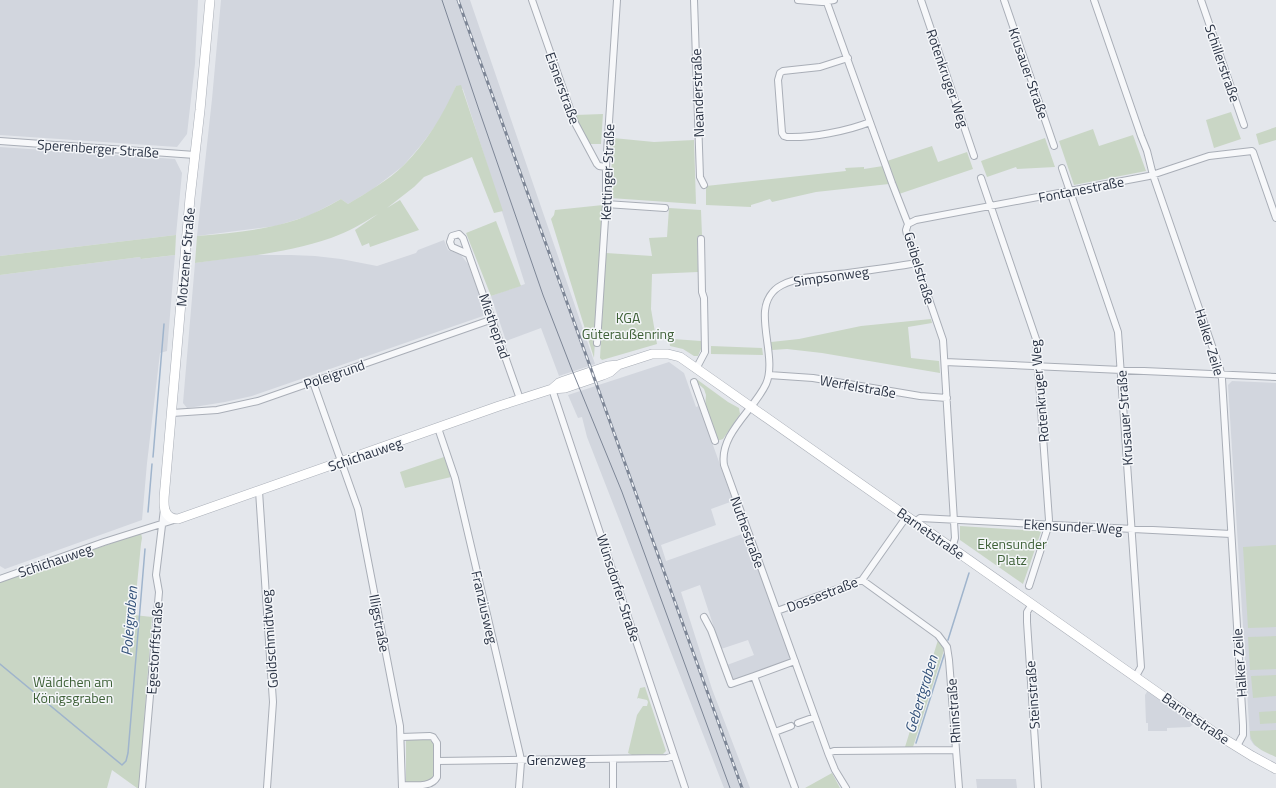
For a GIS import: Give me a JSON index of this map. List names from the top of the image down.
{
  "streets": {
    "street": [
      "Schillerstraße",
      "Krusauer Straße",
      "Rotenkruger Weg",
      "Eisnerstraße",
      "Neanderstraße",
      "Sperenberger Straße",
      "Kettinger Straße",
      "Fontanestraße",
      "Motzener Straße",
      "Geibelstraße",
      "Simpsonweg",
      "Miethepfad",
      "Halker Zeile",
      "Poleigrund",
      "Werfelstraße",
      "Schichauweg",
      "Ekensunder Weg",
      "Nuthestraße",
      "Barnetstraße",
      "Wünsdorfer Straße",
      "Dossestraße",
      "Franziusweg",
      "Illigstraße",
      "Goldschmidtweg",
      "Egestorffstraße",
      "Steinstraße",
      "Rhinstraße",
      "Grenzweg"
    ]
  },
  "crossings": [
    ["Krusauer Straße", "Fontanestraße"],
    ["Krusauer Straße", "Ekensunder Weg"],
    ["Krusauer Straße", "Barnetstraße"],
    ["Rotenkruger Weg", "Fontanestraße"],
    ["Rotenkruger Weg", "Ekensunder Weg"],
    ["Eisnerstraße", "Kettinger Straße"],
    ["Sperenberger Straße", "Motzener Straße"],
    ["Fontanestraße", "Geibelstraße"],
    ["Fontanestraße", "Halker Zeile"],
    ["Motzener Straße", "Poleigrund"],
    ["Motzener Straße", "Egestorffstraße"],
    ["Geibelstraße", "Simpsonweg"],
    ["Geibelstraße", "Werfelstraße"],
    ["Geibelstraße", "Ekensunder Weg"],
    ["Geibelstraße", "Barnetstraße"],
    ["Simpsonweg", "Werfelstraße"],
    ["Simpsonweg", "Nuthestraße"],
    ["Simpsonweg", "Barnetstraße"],
    ["Miethepfad", "Poleigrund"],
    ["Miethepfad", "Schichauweg"],
    ["Halker Zeile", "Ekensunder Weg"],
    ["Halker Zeile", "Barnetstraße"],
    ["Poleigrund", "Illigstraße"],
    ["Schichauweg", "Barnetstraße"],
    ["Schichauweg", "Wünsdorfer Straße"],
    ["Schichauweg", "Franziusweg"],
    ["Schichauweg", "Illigstraße"],
    ["Schichauweg", "Goldschmidtweg"],
    ["Schichauweg", "Egestorffstraße"],
    ["Ekensunder Weg", "Barnetstraße"],
    ["Nuthestraße", "Barnetstraße"],
    ["Nuthestraße", "Dossestraße"],
    ["Barnetstraße", "Wünsdorfer Straße"],
    ["Barnetstraße", "Dossestraße"],
    ["Barnetstraße", "Steinstraße"],
    ["Wünsdorfer Straße", "Grenzweg"],
    ["Dossestraße", "Rhinstraße"],
    ["Franziusweg", "Grenzweg"]
  ],
  "water": ["Poleigraben", "Gebertgraben"],
  "parks": ["KGA Güteraußenring", "Ekensunder Platz", "Wäldchen am Königsgraben"]
}
